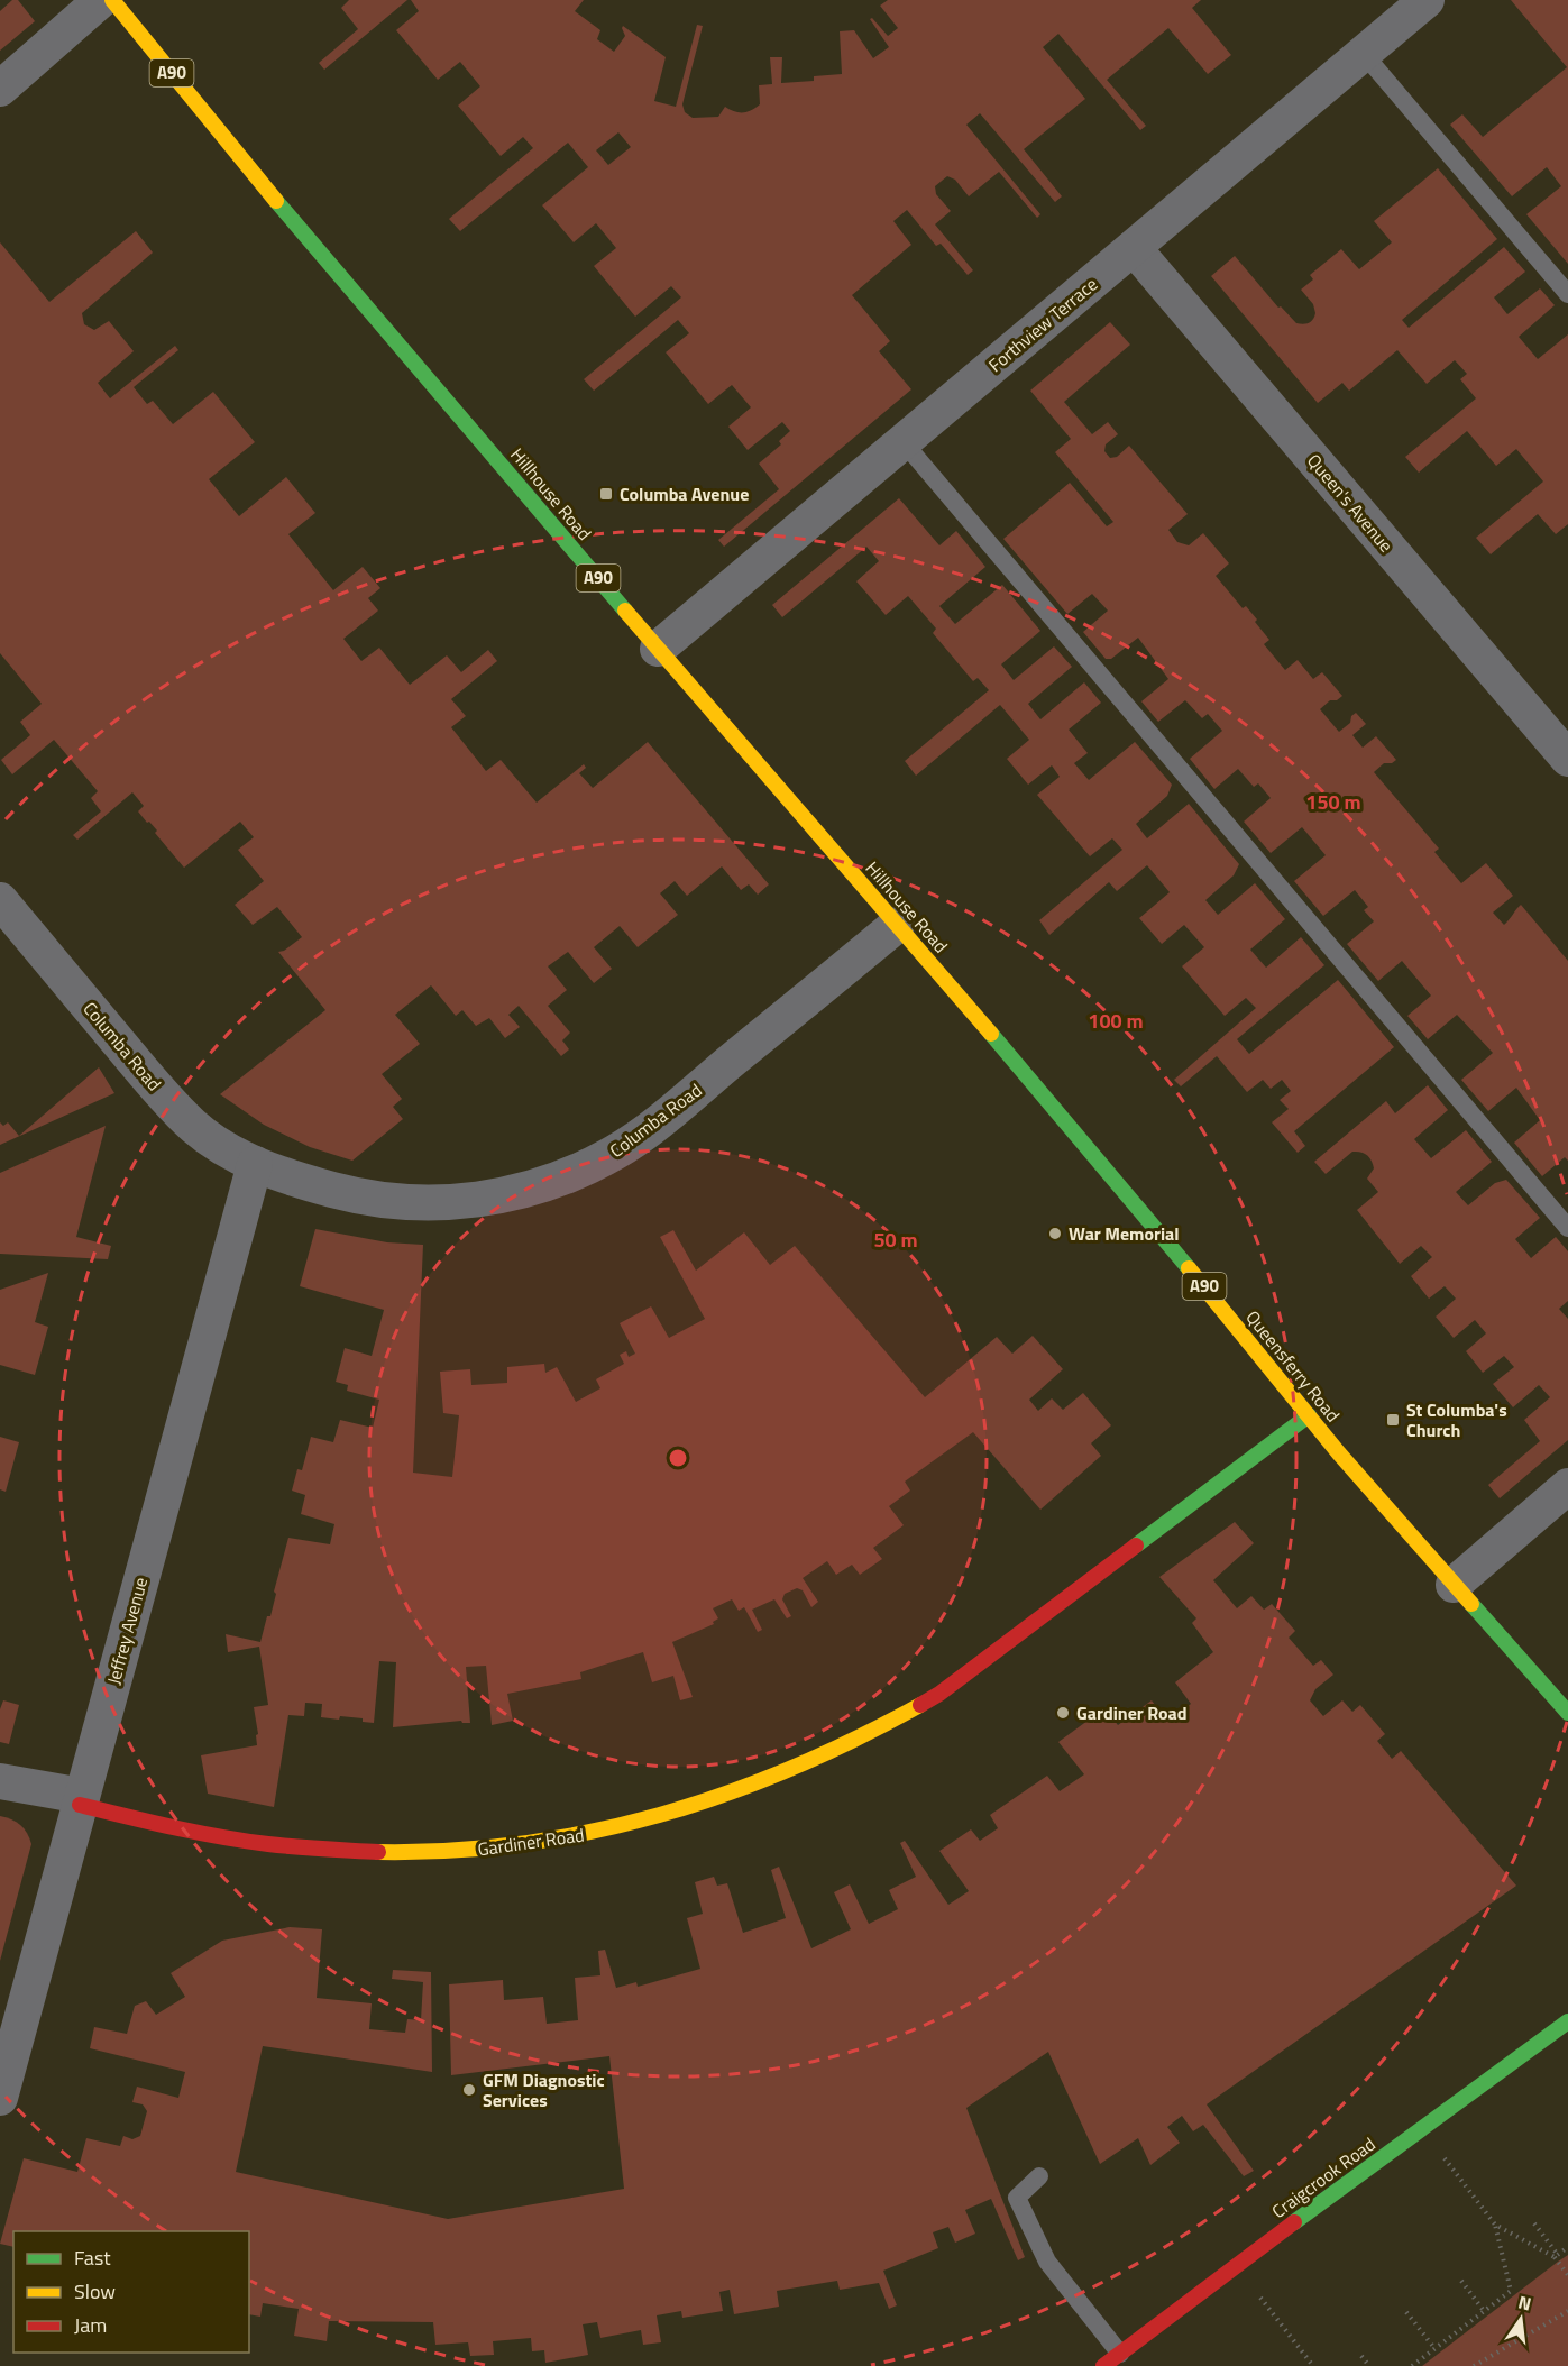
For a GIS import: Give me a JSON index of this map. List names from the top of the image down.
{
  "streets": {
    "main road": [
      "A90",
      "Hillhouse Road",
      "Queensferry Road",
      "Gardiner Road",
      "Craigcrook Road"
    ],
    "street": [
      "Forthview Terrace",
      "Queen's Avenue",
      "Columba Road",
      "Jeffrey Avenue"
    ]
  },
  "crossings": [
    ["Forthview Terrace", "Hillhouse Road"],
    ["Forthview Terrace", "Queen's Avenue"],
    ["Hillhouse Road", "Columba Road"],
    ["Hillhouse Road", "Queensferry Road"],
    ["Columba Road", "Jeffrey Avenue"],
    ["Queensferry Road", "Gardiner Road"],
    ["Jeffrey Avenue", "Gardiner Road"]
  ],
  "places": {
    "transit": ["Columba Avenue", "St Columba's Church"],
    "other": ["War Memorial", "Gardiner Road", "GFM Diagnostic Services"]
  },
  "legend": ["Fast", "Slow", "Jam"],
  "north": "top",
  "rings": ["150 m", "100 m", "50 m"]
}
